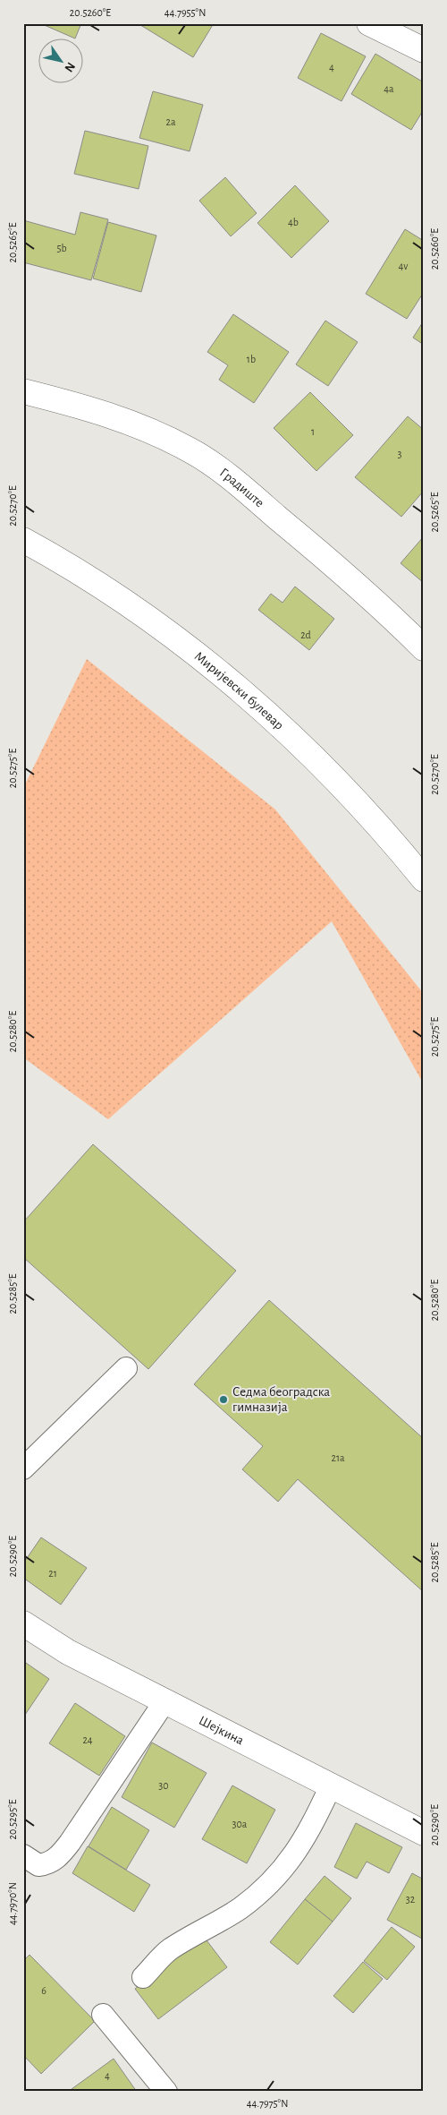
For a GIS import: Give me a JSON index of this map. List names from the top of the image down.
{
  "streets": {
    "street": ["Градиште", "Миријевски булевар", "Шејкина"]
  },
  "places": ["Седма београдска гимназија"],
  "house_numbers": [
    "4",
    "4a",
    "2a",
    "4b",
    "5b",
    "4v",
    "1b",
    "1",
    "3",
    "2d",
    "21a",
    "21",
    "24",
    "30",
    "30a",
    "32",
    "6",
    "4"
  ],
  "north": "bottom right",
  "coordinates": [
    "20.5260°E",
    "44.7955°N",
    "20.5265°E",
    "20.5270°E",
    "20.5275°E",
    "20.5280°E",
    "20.5285°E",
    "20.5290°E",
    "20.5295°E",
    "44.7970°N",
    "44.7975°N"
  ]
}
